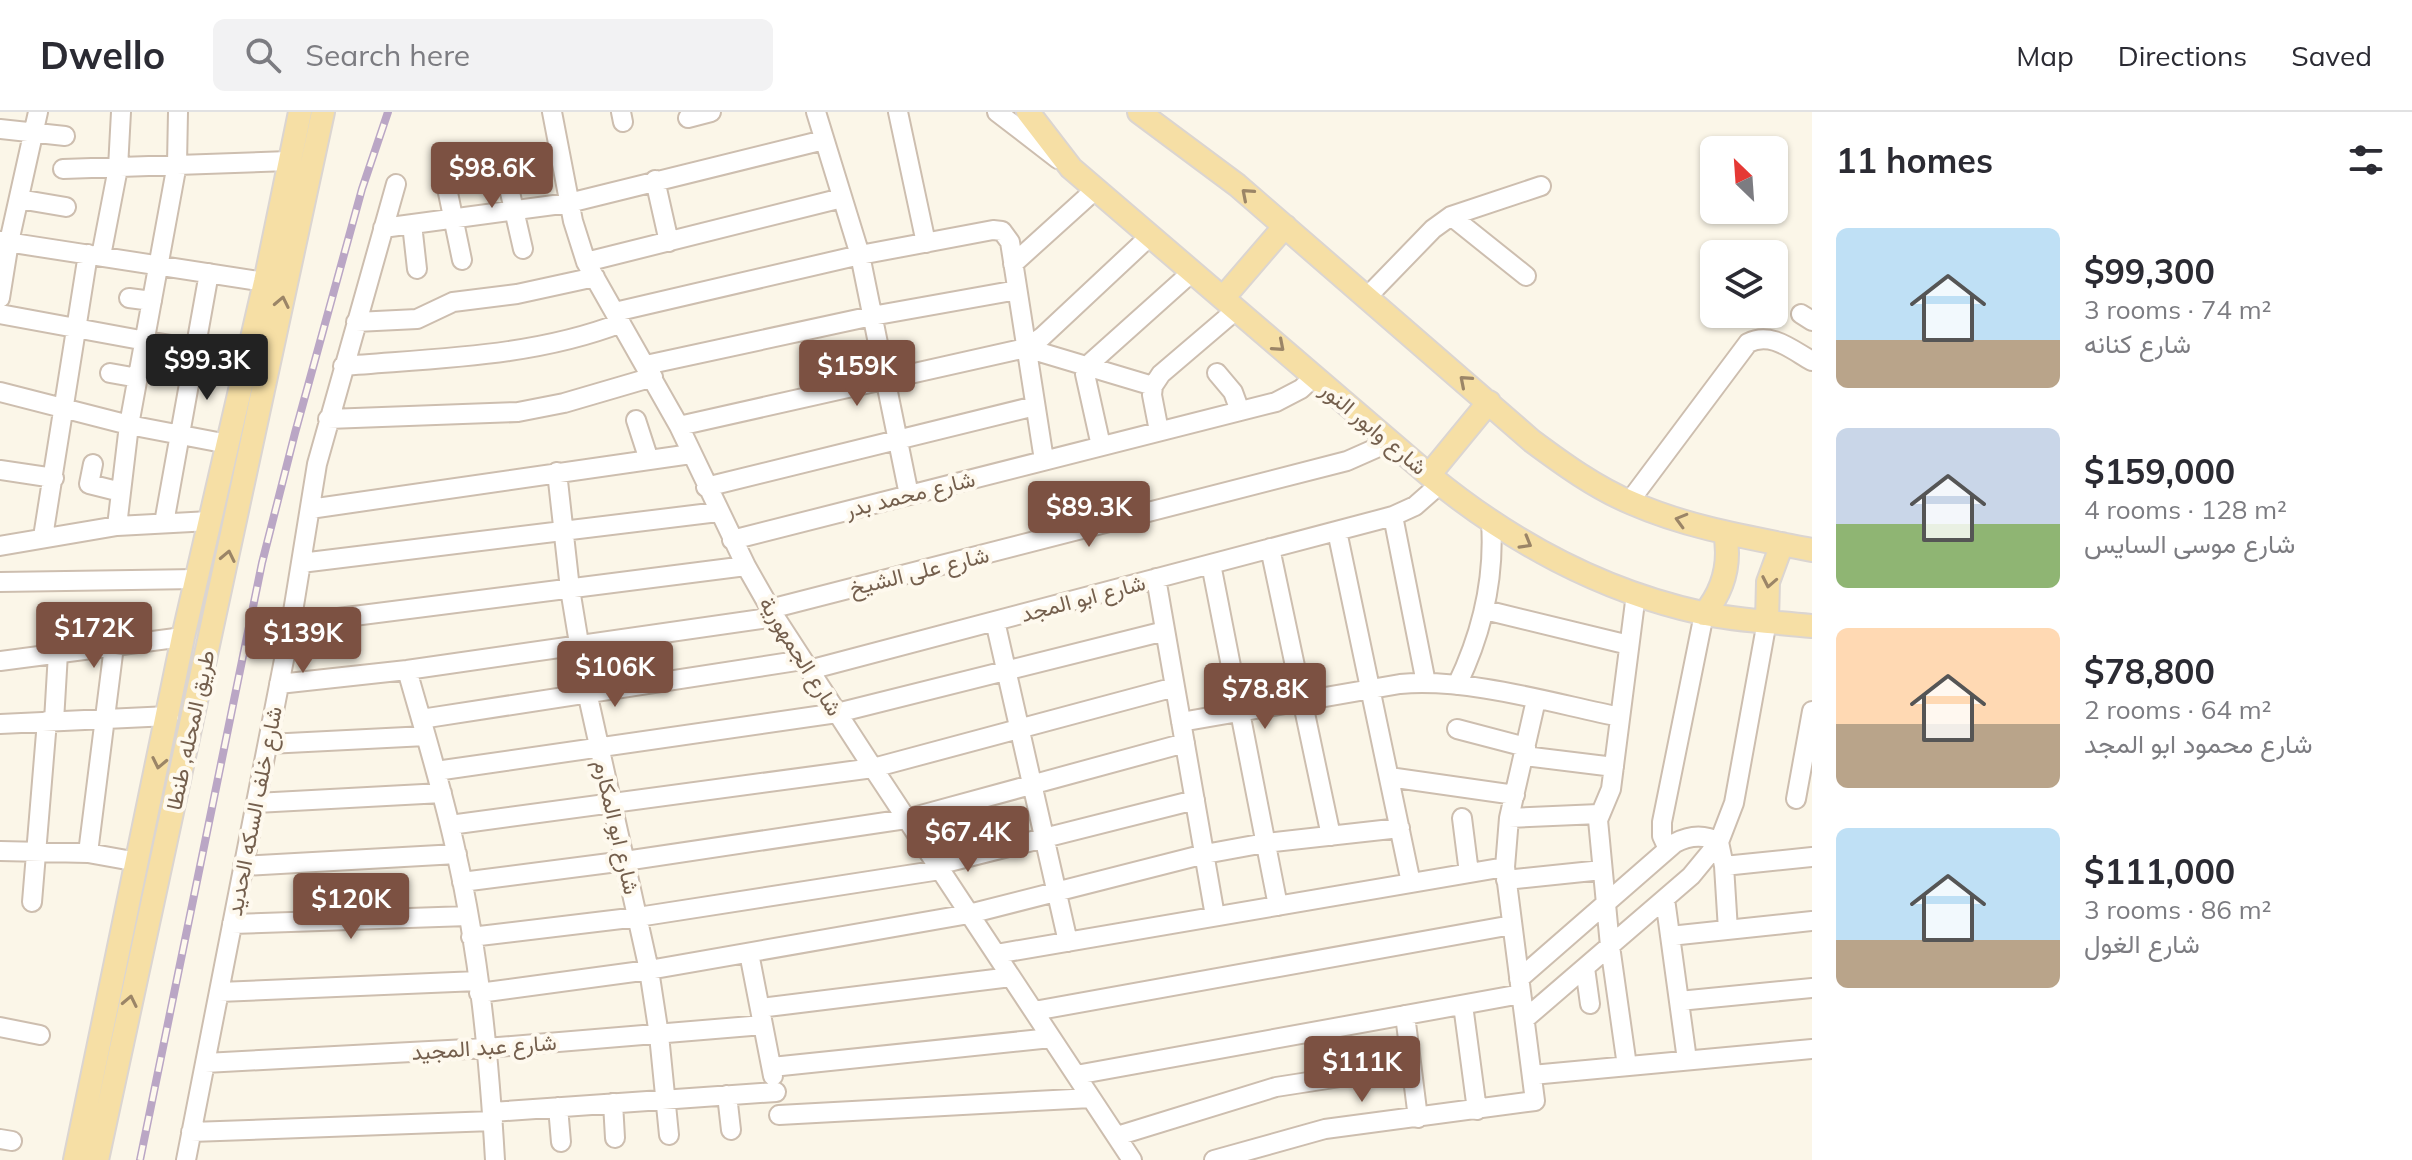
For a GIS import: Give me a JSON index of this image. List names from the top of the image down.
{
  "streets": {
    "main road": ["شارع وابور النور", "طريق المحله, طنطا"],
    "street": [
      "شارع محمد بدر",
      "شارع على الشيخ",
      "شارع ابو المجد",
      "شارع الجمهورية",
      "شارع خلف السكه الحديد",
      "شارع ابو المكارم",
      "شارع عبد المجيد"
    ]
  },
  "crossings": [
    ["شارع وابور النور", "شارع محمد بدر"],
    ["شارع وابور النور", "شارع على الشيخ"],
    ["شارع وابور النور", "شارع ابو المجد"],
    ["شارع محمد بدر", "شارع الجمهورية"],
    ["شارع على الشيخ", "شارع الجمهورية"],
    ["شارع على الشيخ", "شارع خلف السكه الحديد"],
    ["شارع على الشيخ", "شارع ابو المكارم"],
    ["شارع ابو المجد", "شارع الجمهورية"],
    ["شارع ابو المجد", "شارع خلف السكه الحديد"],
    ["شارع ابو المجد", "شارع ابو المكارم"],
    ["شارع الجمهورية", "شارع عبد المجيد"],
    ["شارع خلف السكه الحديد", "شارع عبد المجيد"],
    ["شارع ابو المكارم", "شارع عبد المجيد"]
  ],
  "north": "top left",
  "page": {
    "header": "Dwello",
    "search": "Search here",
    "nav": ["Map", "Directions", "Saved"],
    "heading": "11 homes",
    "price": [
      "$98.6K",
      "$99.3K",
      "$159K",
      "$89.3K",
      "$172K",
      "$139K",
      "$106K",
      "$78.8K",
      "$67.4K",
      "$120K",
      "$111K"
    ],
    "list": [
      {
        "name": "$99,300",
        "note": "3 rooms · 74 m² · شارع كنانه"
      },
      {
        "name": "$159,000",
        "note": "4 rooms · 128 m² · شارع موسى السايس"
      },
      {
        "name": "$78,800",
        "note": "2 rooms · 64 m² · شارع محمود ابو المجد"
      },
      {
        "name": "$111,000",
        "note": "3 rooms · 86 m² · شارع الغول"
      }
    ]
  }
}
